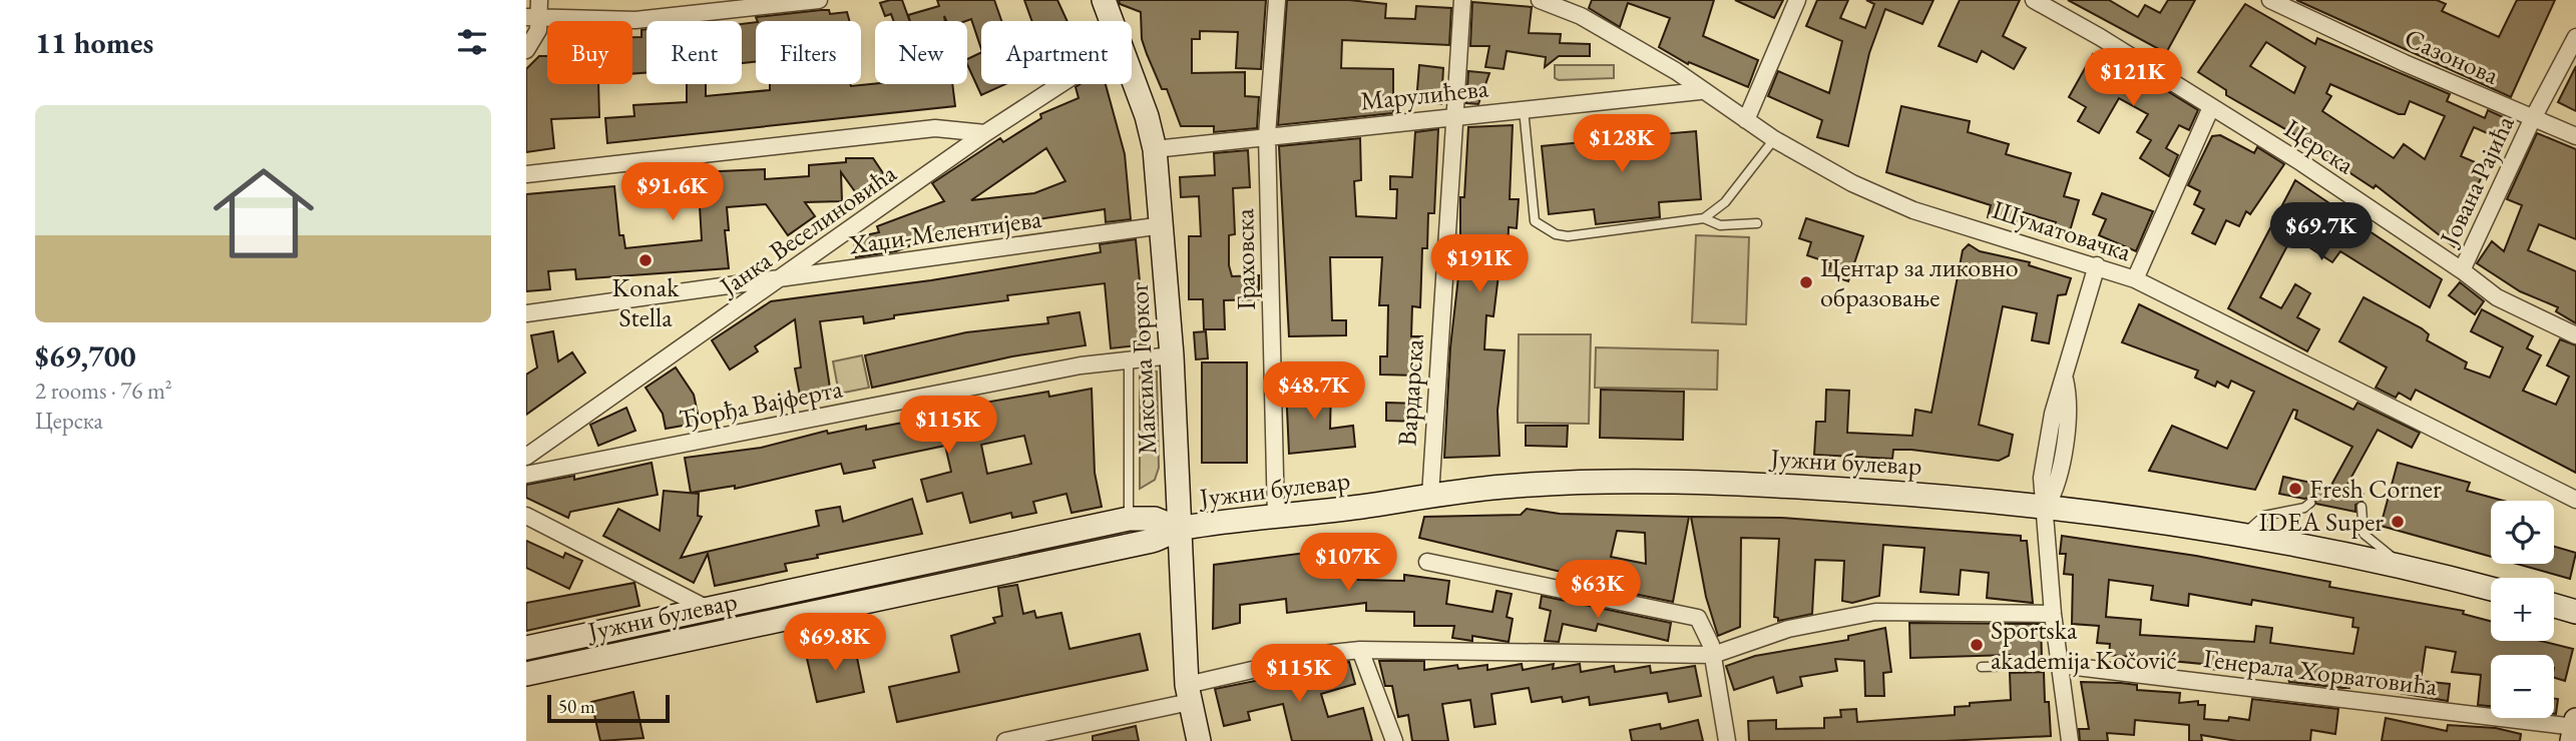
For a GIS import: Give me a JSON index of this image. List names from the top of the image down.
{
  "streets": {
    "main road": ["Максима Горког", "Јужни булевар"],
    "street": [
      "Сазонова",
      "Марулићева",
      "Церска",
      "Јована Рајића",
      "Јанка Веселиновића",
      "Шуматовачка",
      "Хаџи-Мелентијева",
      "Граховска",
      "Вардарска",
      "Ђорђа Вајферта",
      "Генерала Хорватовића"
    ]
  },
  "crossings": [
    ["Сазонова", "Јована Рајића"],
    ["Марулићева", "Шуматовачка"],
    ["Марулићева", "Граховска"],
    ["Марулићева", "Максима Горког"],
    ["Марулићева", "Вардарска"],
    ["Церска", "Јована Рајића"],
    ["Јанка Веселиновића", "Хаџи-Мелентијева"],
    ["Хаџи-Мелентијева", "Максима Горког"],
    ["Граховска", "Јужни булевар"],
    ["Максима Горког", "Ђорђа Вајферта"],
    ["Максима Горког", "Јужни булевар"],
    ["Вардарска", "Јужни булевар"]
  ],
  "places": [
    "Konak Stella",
    "Центар за ликовно образовање",
    "Fresh Corner",
    "IDEA Super",
    "Sportska akademija Kočović"
  ],
  "scale_bar": "50 m",
  "page": {
    "heading": "11 homes",
    "chip": [
      "Buy",
      "Rent",
      "Filters",
      "New",
      "Apartment"
    ],
    "price": [
      "$121K",
      "$128K",
      "$91.6K",
      "$69.7K",
      "$191K",
      "$48.7K",
      "$115K",
      "$107K",
      "$63K",
      "$69.8K",
      "$115K"
    ],
    "list": [
      {
        "name": "$69,700",
        "note": "2 rooms · 76 m² · Церска"
      }
    ],
    "map_buttons": ["+", "−"],
    "scale": "50 m"
  }
}
